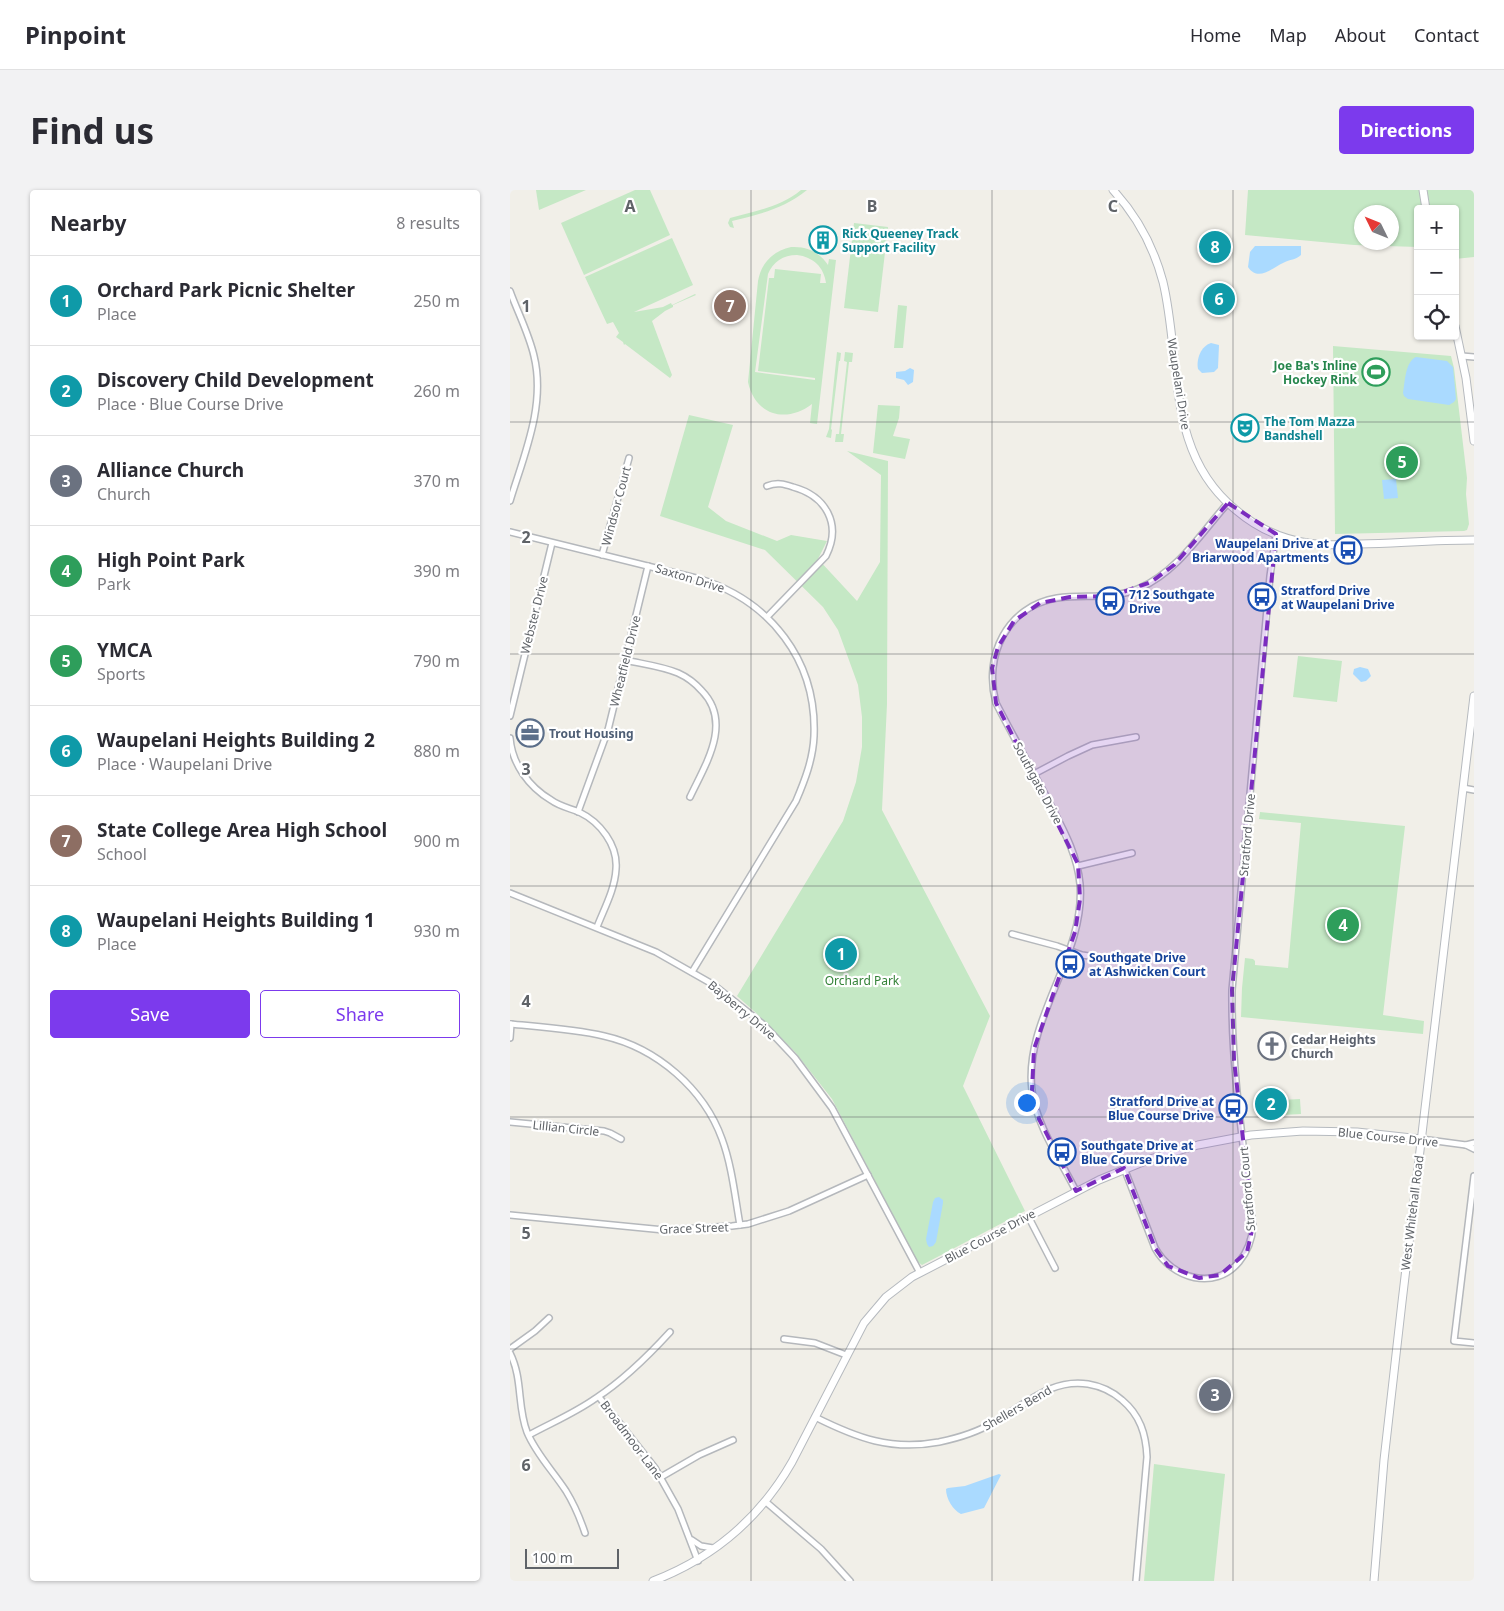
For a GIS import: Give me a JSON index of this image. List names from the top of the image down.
{
  "streets": {
    "main road": ["Waupelani Drive", "Blue Course Drive", "West Whitehall Road"],
    "street": [
      "Windsor Court",
      "Saxton Drive",
      "Webster Drive",
      "Wheatfield Drive",
      "Southgate Drive",
      "Stratford Drive",
      "Bayberry Drive",
      "Lillian Circle",
      "Stratford Court",
      "Grace Street",
      "Shellers Bend",
      "Broadmoor Lane"
    ]
  },
  "crossings": [
    ["Waupelani Drive", "Southgate Drive"],
    ["Waupelani Drive", "Stratford Drive"],
    ["Windsor Court", "Saxton Drive"],
    ["Saxton Drive", "Webster Drive"],
    ["Saxton Drive", "Wheatfield Drive"],
    ["Saxton Drive", "Bayberry Drive"],
    ["Southgate Drive", "Blue Course Drive"],
    ["Stratford Drive", "Blue Course Drive"],
    ["Stratford Drive", "Stratford Court"],
    ["Bayberry Drive", "Blue Course Drive"],
    ["Bayberry Drive", "Grace Street"],
    ["Blue Course Drive", "Stratford Court"],
    ["Blue Course Drive", "West Whitehall Road"],
    ["Blue Course Drive", "Shellers Bend"],
    ["Blue Course Drive", "Broadmoor Lane"]
  ],
  "parks": ["Orchard Park"],
  "places": {
    "building": ["Rick Queeney Track Support Facility"],
    "sports": ["Joe Ba's Inline Hockey Rink"],
    "theatre": ["The Tom Mazza Bandshell"],
    "bus stop": [
      "Waupelani Drive at Briarwood Apartments",
      "Stratford Drive at Waupelani Drive",
      "712 Southgate Drive",
      "Southgate Drive at Ashwicken Court",
      "Stratford Drive at Blue Course Drive",
      "Southgate Drive at Blue Course Drive"
    ],
    "office": ["Trout Housing"],
    "church": ["Cedar Heights Church"]
  },
  "scale_bar": "100 m",
  "north": "top left",
  "page": {
    "header": "Pinpoint",
    "nav": [
      "Home",
      "Map",
      "About",
      "Contact"
    ],
    "buttons": [
      "Directions",
      ["Save", "Share"]
    ],
    "title": "Find us",
    "heading": ["Nearby", "8 results"],
    "map_buttons": ["+", "−"],
    "pins": [
      "8",
      "6",
      "7",
      "5",
      "4",
      "1",
      "2",
      "3"
    ],
    "list": [
      {
        "mark": "1",
        "name": "Orchard Park Picnic Shelter",
        "note": "Place",
        "value": "250 m"
      },
      {
        "mark": "2",
        "name": "Discovery Child Development",
        "note": "Place · Blue Course Drive",
        "value": "260 m"
      },
      {
        "mark": "3",
        "name": "Alliance Church",
        "note": "Church",
        "value": "370 m"
      },
      {
        "mark": "4",
        "name": "High Point Park",
        "note": "Park",
        "value": "390 m"
      },
      {
        "mark": "5",
        "name": "YMCA",
        "note": "Sports",
        "value": "790 m"
      },
      {
        "mark": "6",
        "name": "Waupelani Heights Building 2",
        "note": "Place · Waupelani Drive",
        "value": "880 m"
      },
      {
        "mark": "7",
        "name": "State College Area High School",
        "note": "School",
        "value": "900 m"
      },
      {
        "mark": "8",
        "name": "Waupelani Heights Building 1",
        "note": "Place",
        "value": "930 m"
      }
    ],
    "scale": "100 m"
  },
  "grid": {
    "columns": ["A", "B", "C"],
    "rows": [
      "1",
      "2",
      "3",
      "4",
      "5",
      "6"
    ]
  }
}
